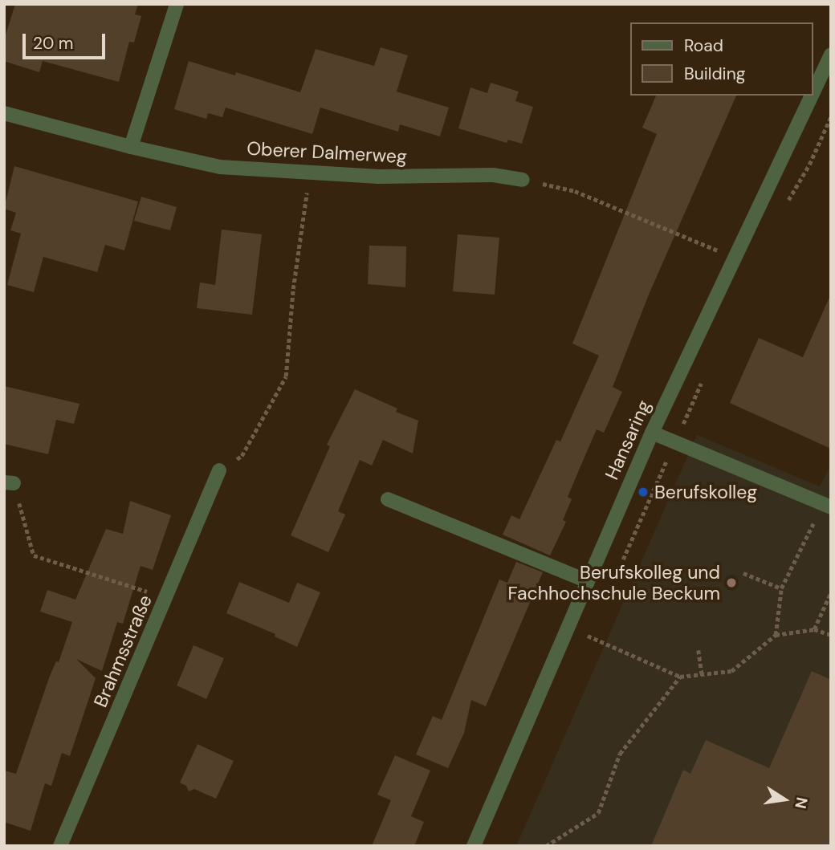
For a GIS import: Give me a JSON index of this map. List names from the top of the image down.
{
  "streets": {
    "street": ["Oberer Dalmerweg", "Hansaring", "Brahmsstraße"]
  },
  "places": ["Berufskolleg", "Berufskolleg und Fachhochschule Beckum"],
  "legend": ["Road", "Building"],
  "scale_bar": "20 m",
  "north": "right"
}
